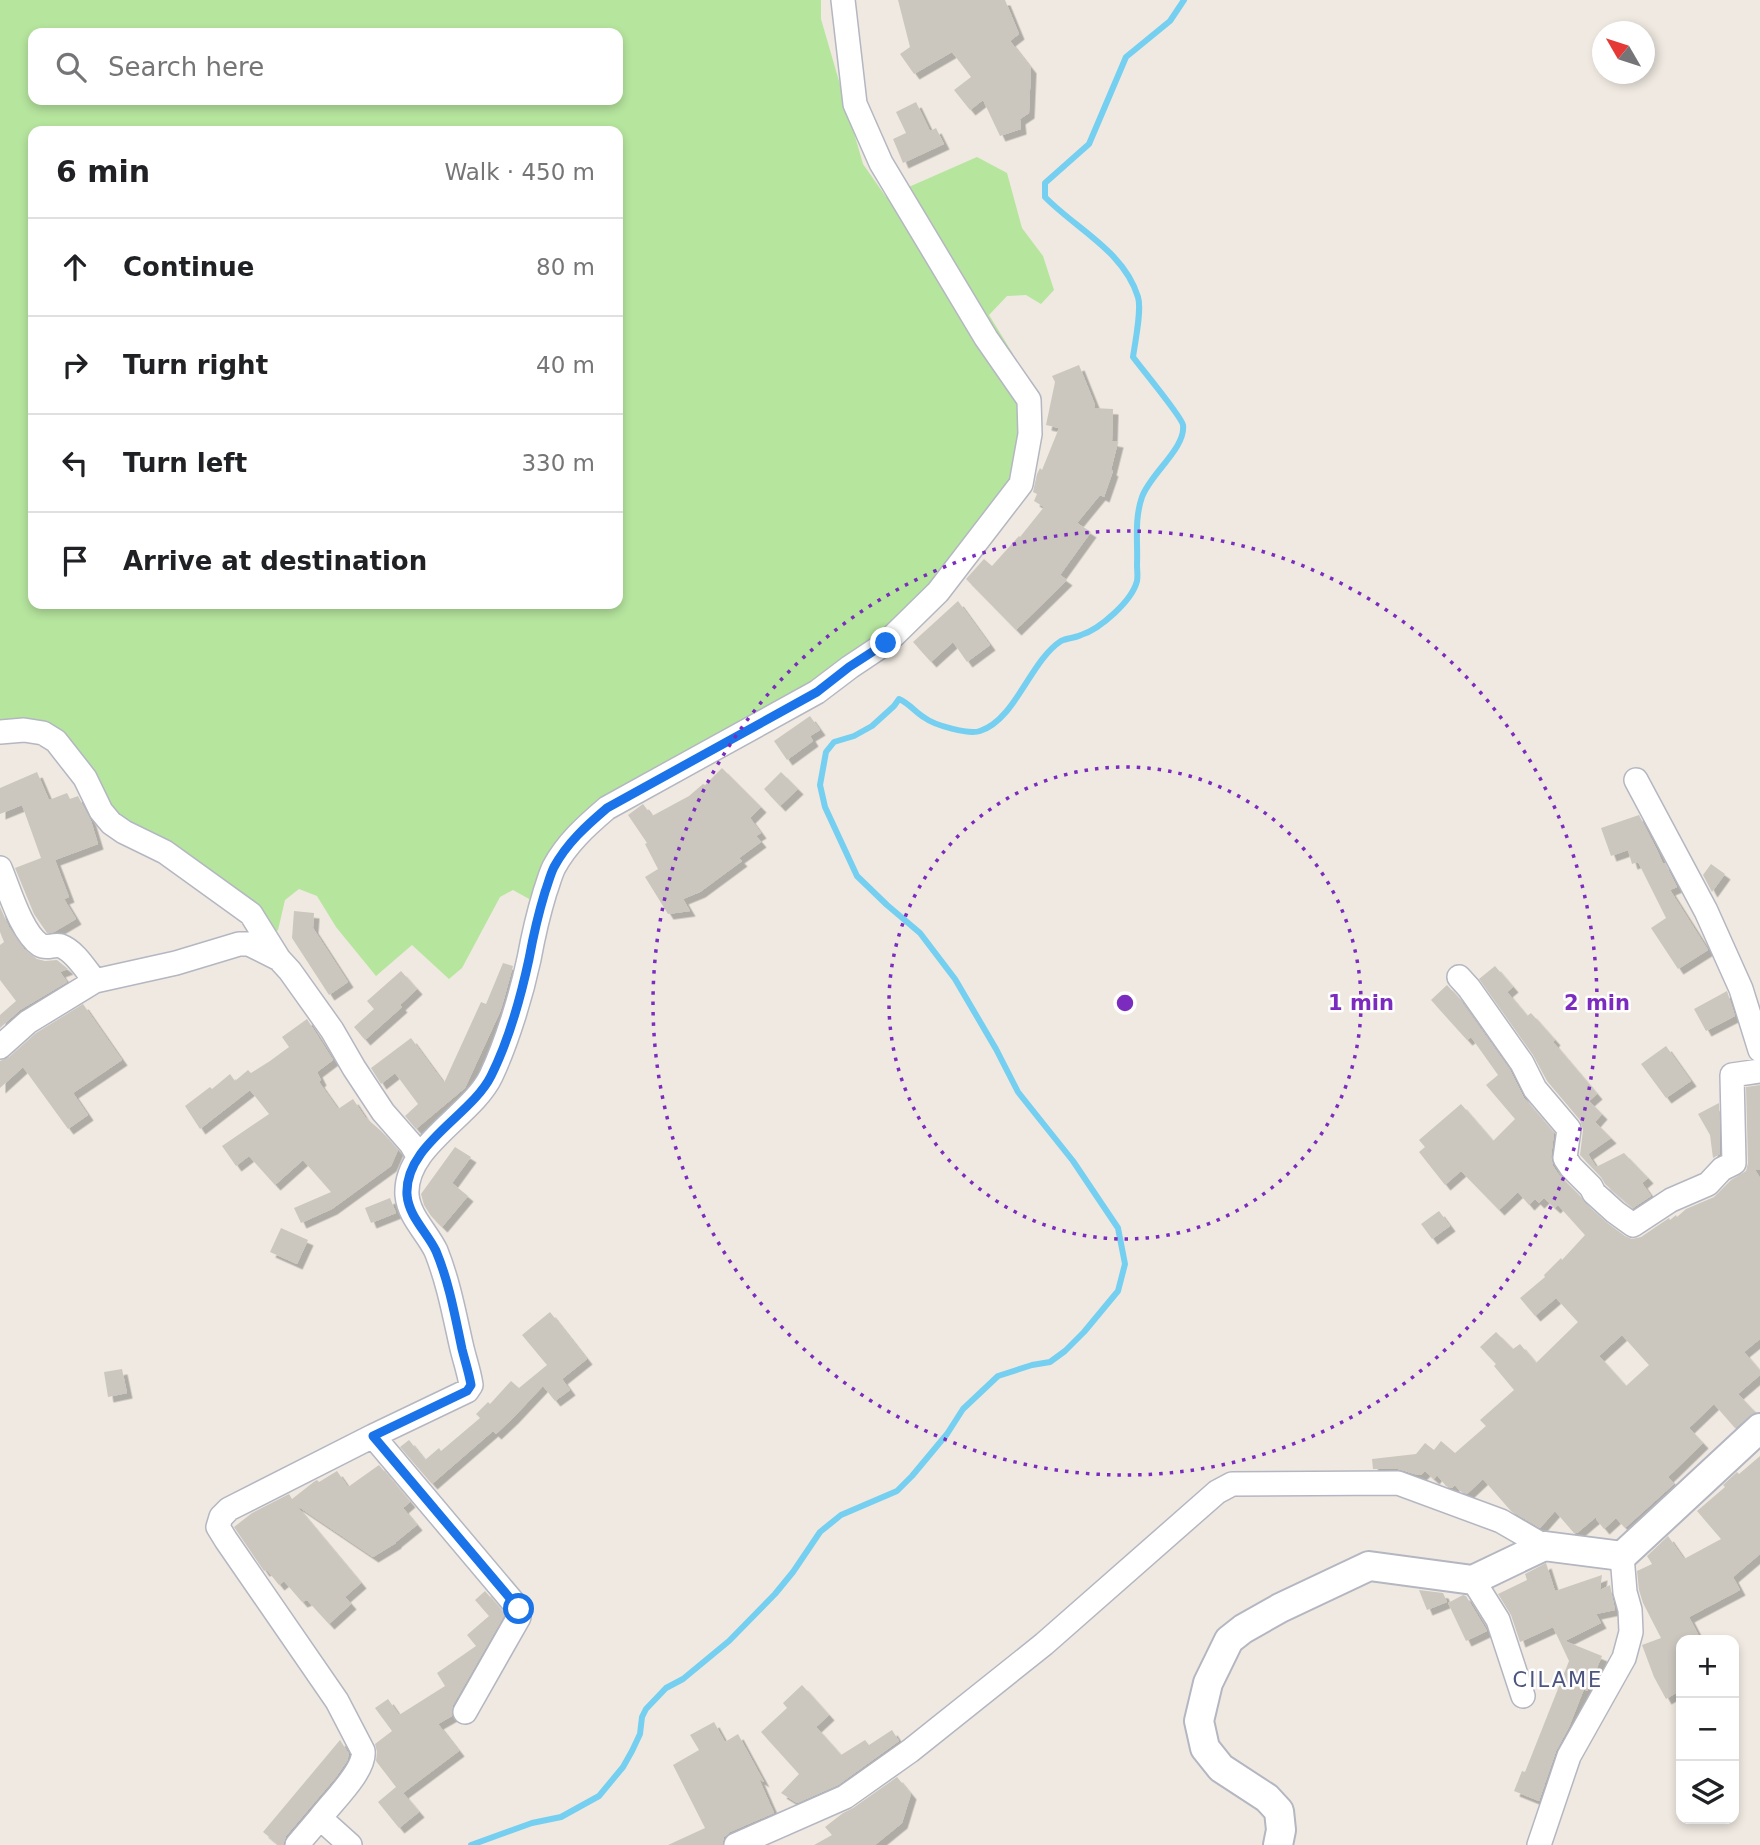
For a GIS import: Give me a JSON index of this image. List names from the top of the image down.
{
  "districts": ["CILAME"],
  "north": "top left",
  "page": {
    "search": "Search here",
    "heading": ["6 min", "Walk · 450 m"],
    "list": [
      ["Continue", "80 m"],
      ["Turn right", "40 m"],
      ["Turn left", "330 m"],
      "Arrive at destination"
    ],
    "map_buttons": ["+", "−"]
  },
  "rings": ["1 min", "2 min"]
}
